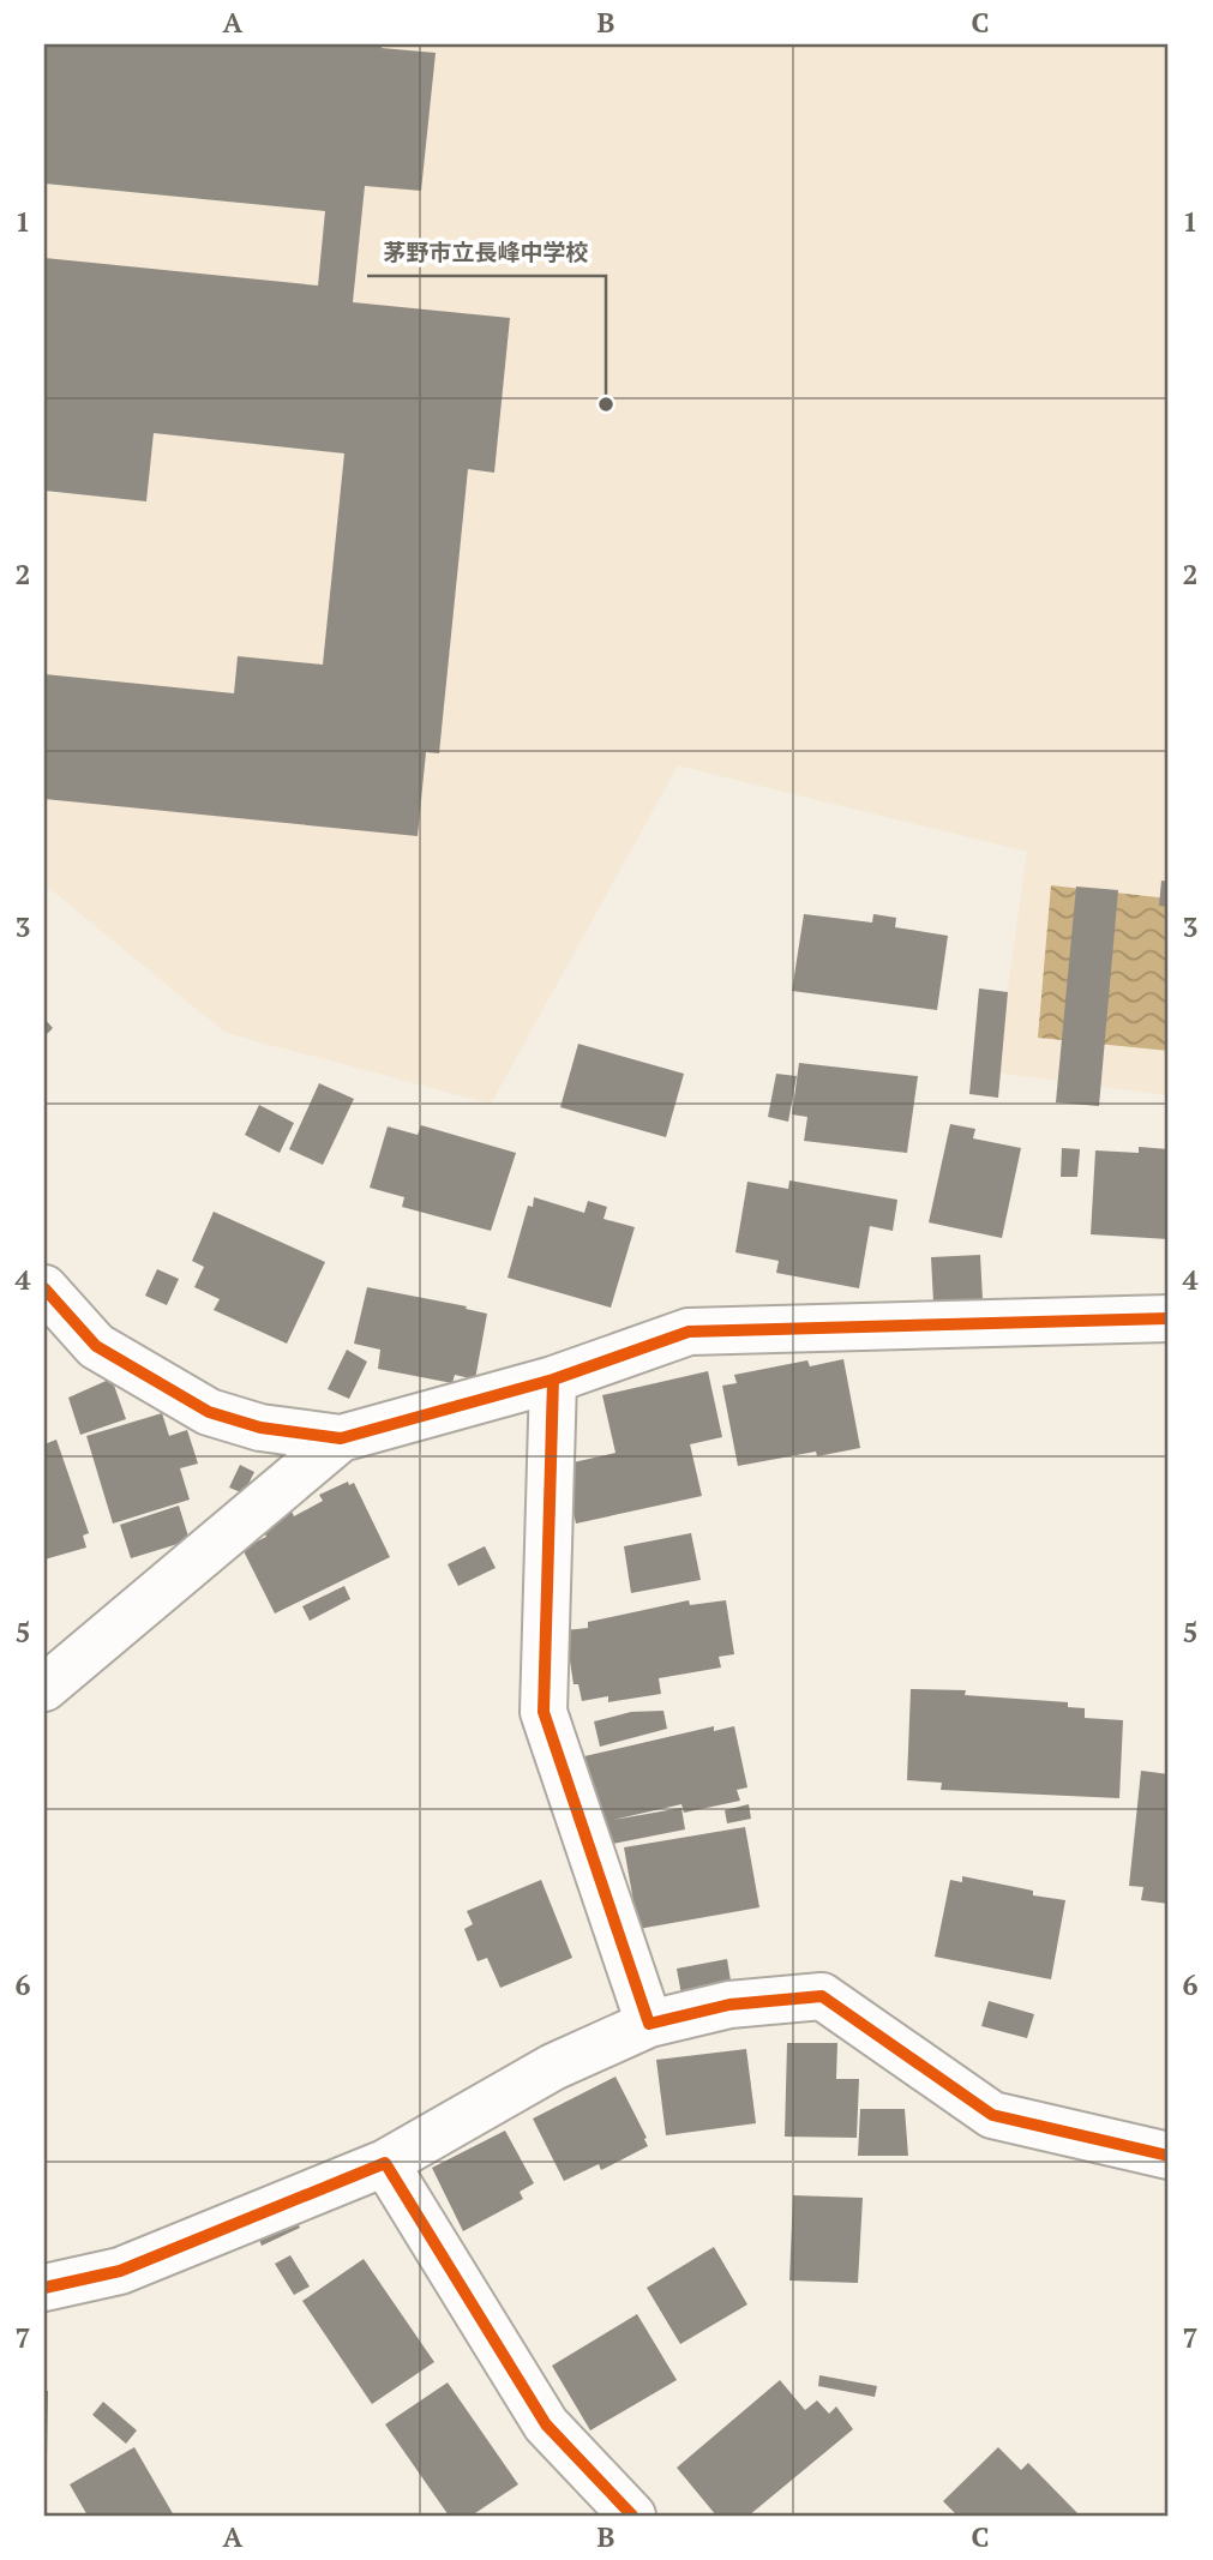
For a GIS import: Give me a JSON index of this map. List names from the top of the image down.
{
  "places": ["茅野市立長峰中学校"],
  "grid": {
    "columns": ["A", "B", "C"],
    "rows": [
      "1",
      "2",
      "3",
      "4",
      "5",
      "6",
      "7"
    ]
  }
}
